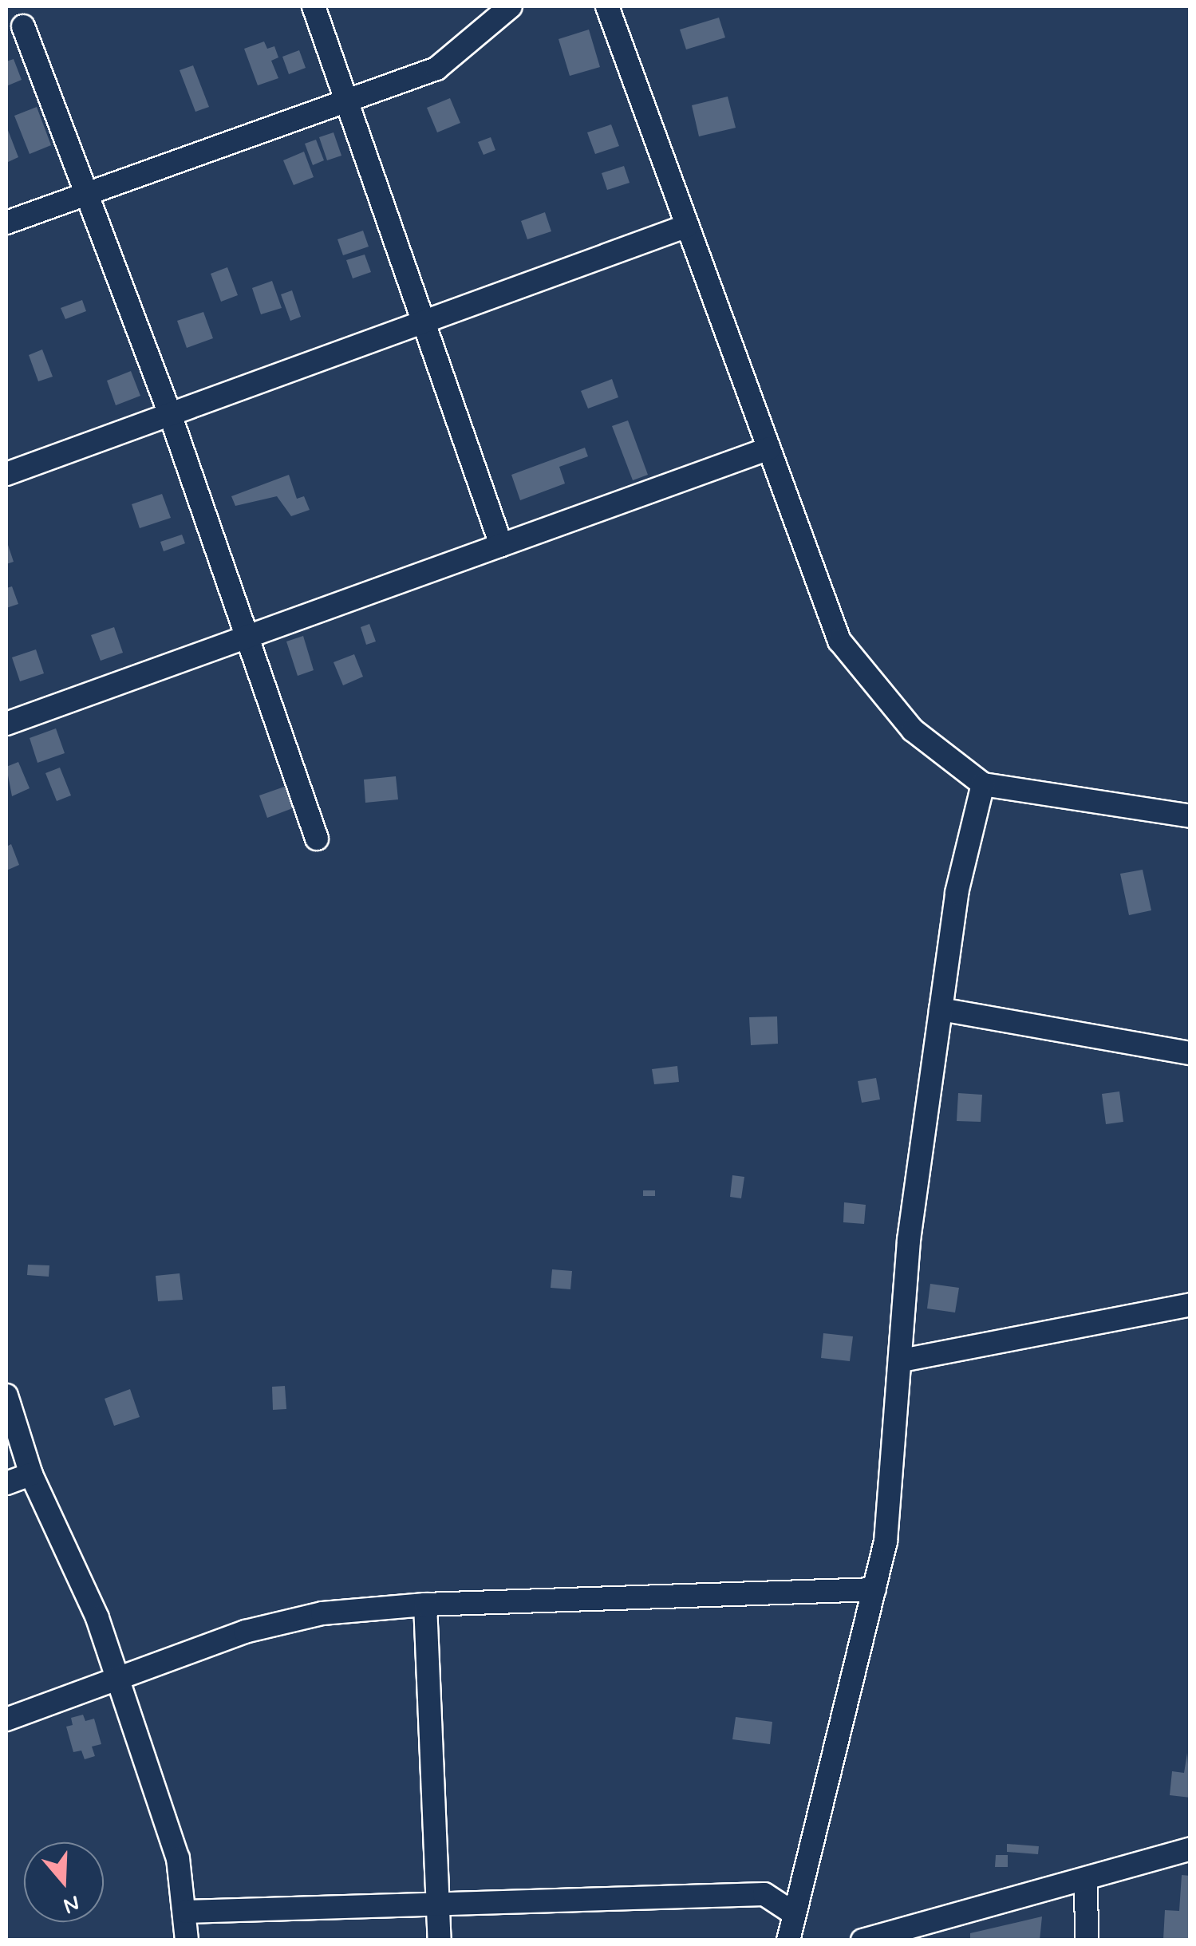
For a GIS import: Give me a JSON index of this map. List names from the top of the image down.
{
  "north": "bottom"
}
